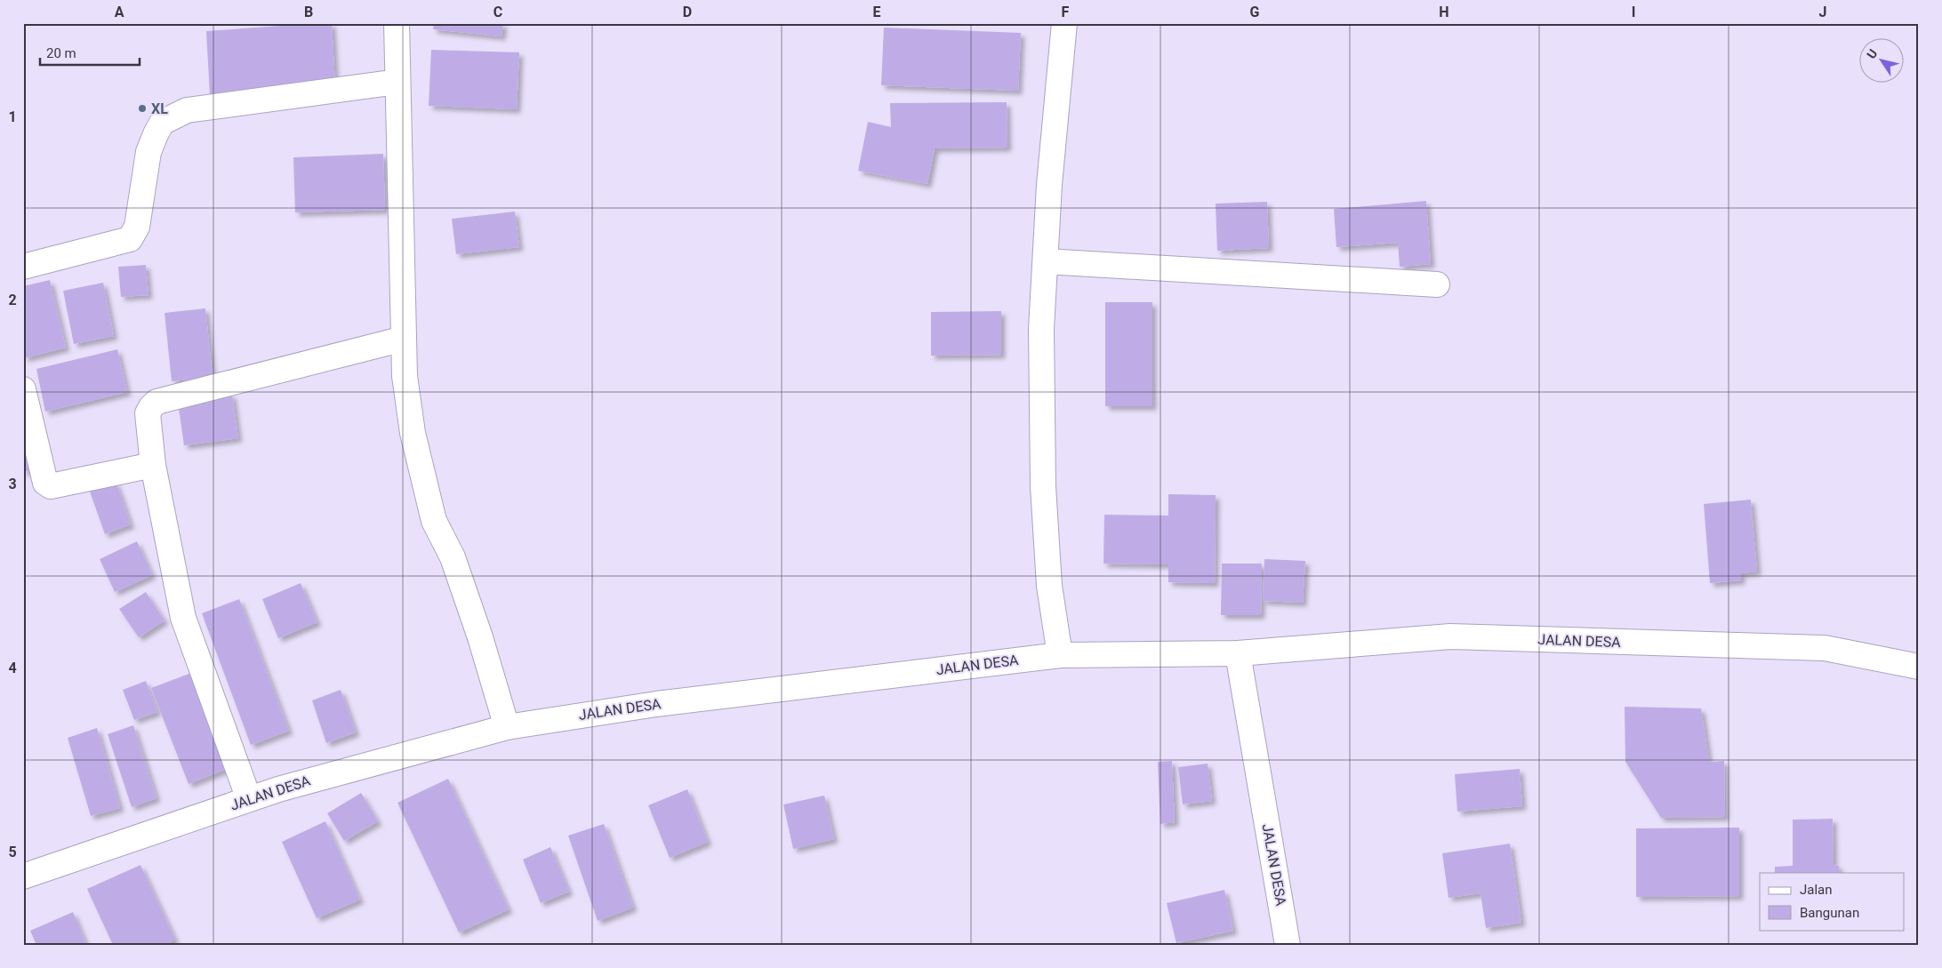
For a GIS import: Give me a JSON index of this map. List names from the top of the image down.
{
  "streets": {
    "street": ["JALAN DESA"]
  },
  "places": ["XL"],
  "legend": ["Jalan", "Bangunan"],
  "scale_bar": "20 m",
  "north": "top left",
  "grid": {
    "columns": [
      "A",
      "B",
      "C",
      "D",
      "E",
      "F",
      "G",
      "H",
      "I",
      "J"
    ],
    "rows": [
      "1",
      "2",
      "3",
      "4",
      "5"
    ]
  }
}
